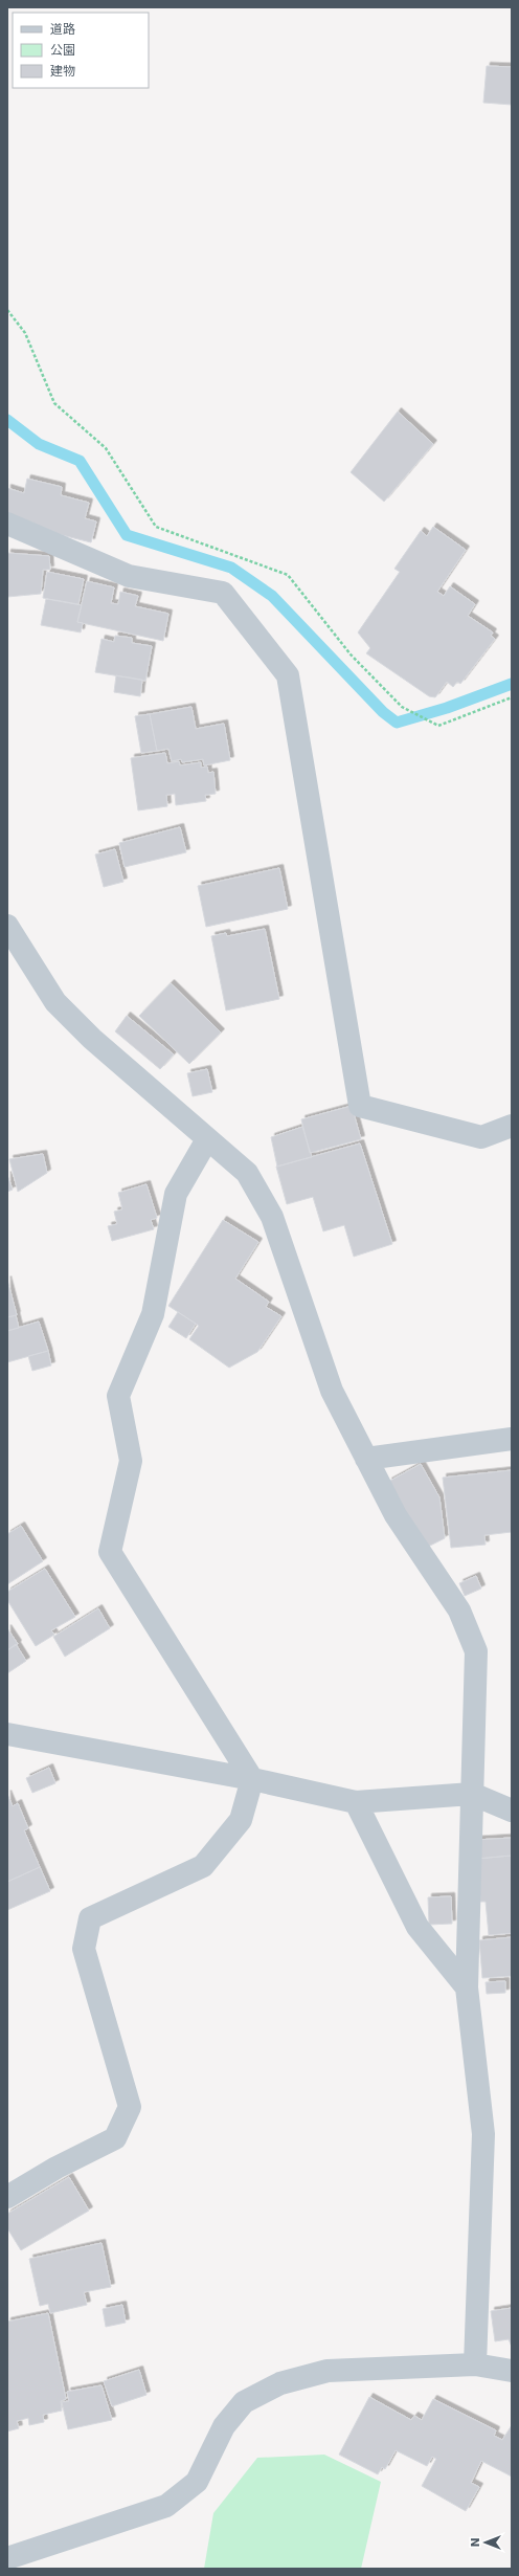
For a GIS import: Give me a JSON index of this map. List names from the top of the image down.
{
  "legend": ["道路", "公園", "建物"],
  "north": "left"
}
